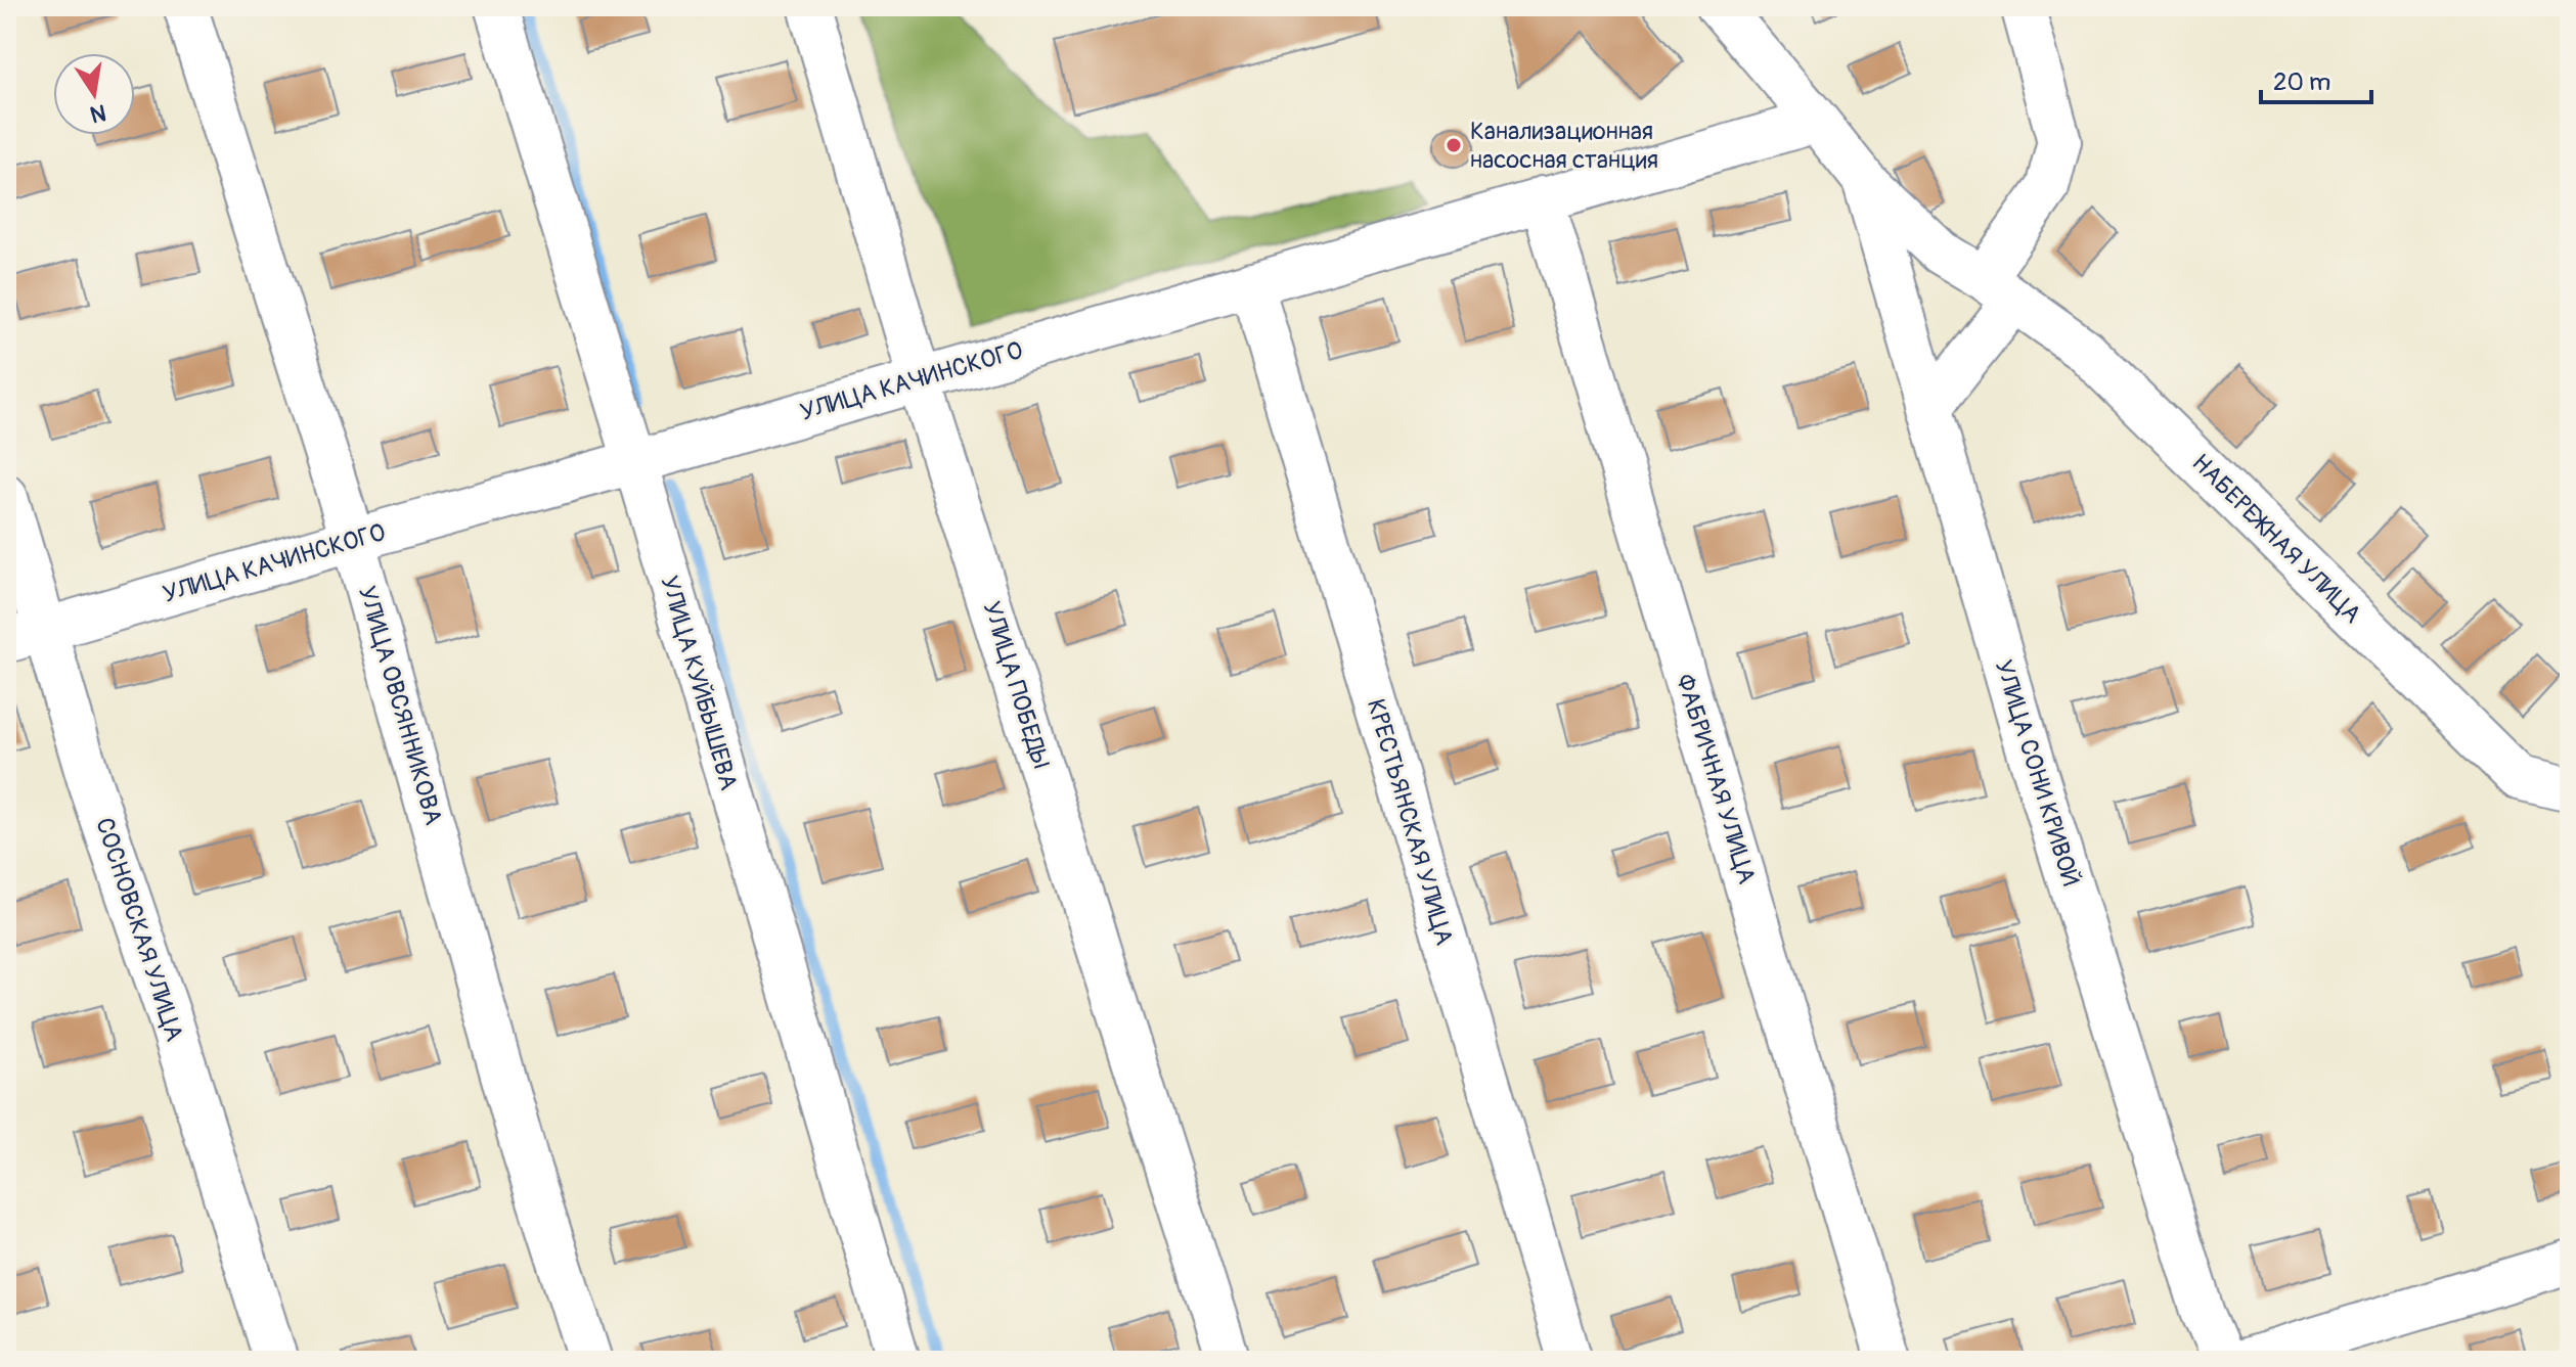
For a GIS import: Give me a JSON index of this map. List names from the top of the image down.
{
  "streets": {
    "street": [
      "УЛИЦА КАЧИНСКОГО",
      "НАБЕРЕЖНАЯ УЛИЦА",
      "УЛИЦА КУЙБЫШЕВА",
      "УЛИЦА ПОБЕДЫ",
      "УЛИЦА ОВСЯННИКОВА",
      "УЛИЦА СОНИ КРИВОЙ",
      "ФАБРИЧНАЯ УЛИЦА",
      "КРЕСТЬЯНСКАЯ УЛИЦА",
      "СОСНОВСКАЯ УЛИЦА"
    ]
  },
  "crossings": [
    ["УЛИЦА КАЧИНСКОГО", "НАБЕРЕЖНАЯ УЛИЦА"],
    ["УЛИЦА КАЧИНСКОГО", "УЛИЦА КУЙБЫШЕВА"],
    ["УЛИЦА КАЧИНСКОГО", "УЛИЦА ПОБЕДЫ"],
    ["УЛИЦА КАЧИНСКОГО", "УЛИЦА ОВСЯННИКОВА"],
    ["УЛИЦА КАЧИНСКОГО", "ФАБРИЧНАЯ УЛИЦА"],
    ["УЛИЦА КАЧИНСКОГО", "КРЕСТЬЯНСКАЯ УЛИЦА"],
    ["УЛИЦА КАЧИНСКОГО", "СОСНОВСКАЯ УЛИЦА"],
    ["НАБЕРЕЖНАЯ УЛИЦА", "УЛИЦА СОНИ КРИВОЙ"]
  ],
  "places": ["Канализационная насосная станция"],
  "scale_bar": "20 m",
  "north": "bottom"
}
